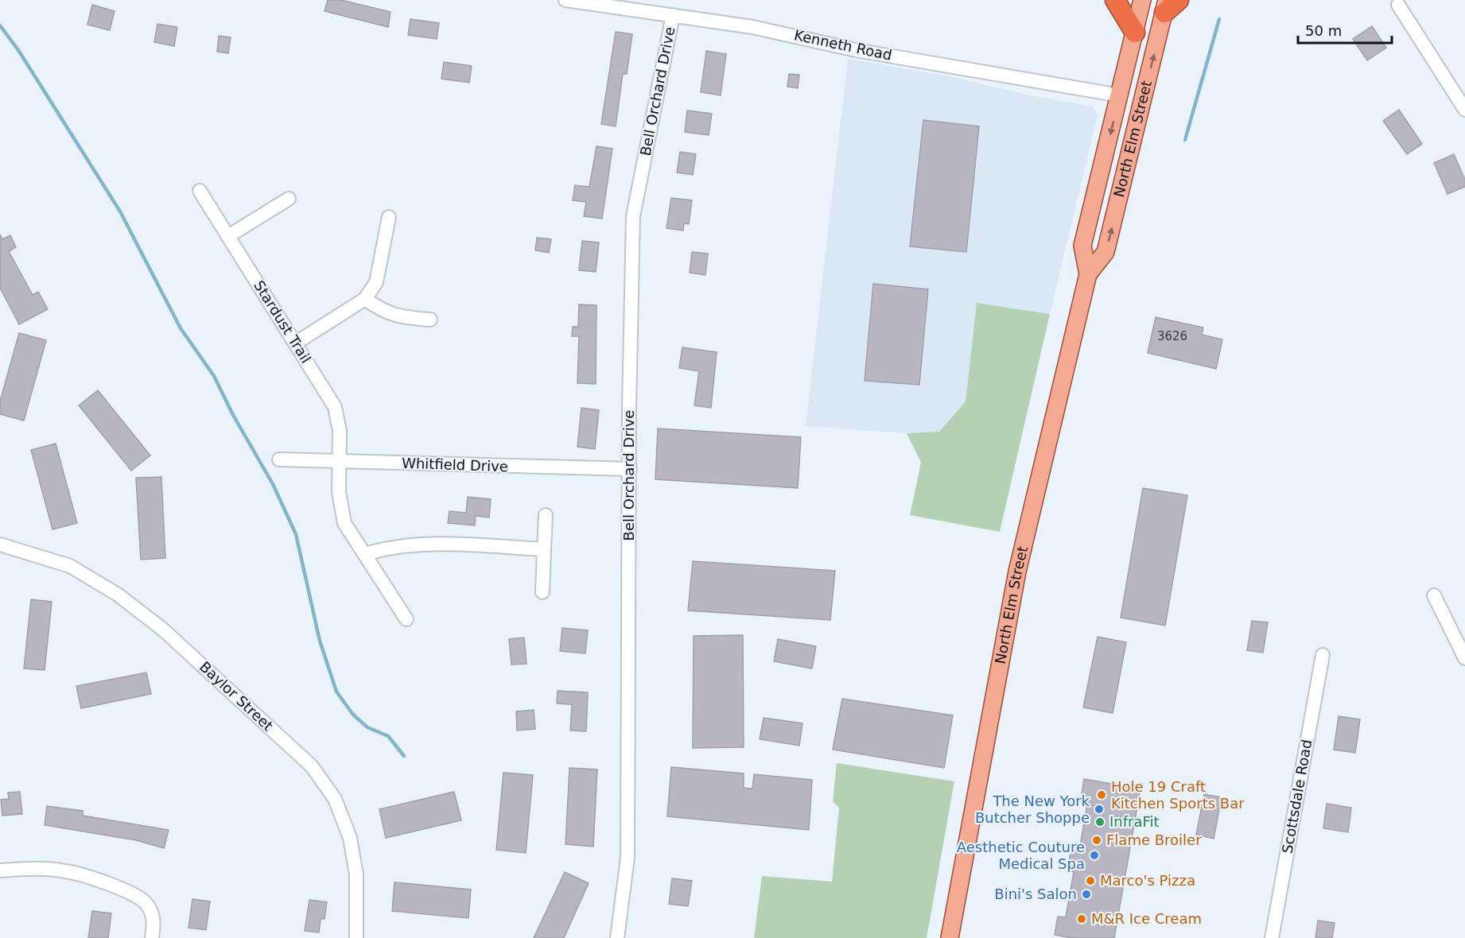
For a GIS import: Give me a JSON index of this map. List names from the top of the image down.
{
  "streets": {
    "main road": ["North Elm Street"],
    "street": [
      "Kenneth Road",
      "Bell Orchard Drive",
      "Stardust Trail",
      "Whitfield Drive",
      "Baylor Street",
      "Scottsdale Road"
    ]
  },
  "crossings": [
    ["Kenneth Road", "Bell Orchard Drive"],
    ["Kenneth Road", "North Elm Street"],
    ["Bell Orchard Drive", "Whitfield Drive"],
    ["Stardust Trail", "Whitfield Drive"]
  ],
  "places": [
    "Hole 19 Craft Kitchen Sports Bar",
    "The New York Butcher Shoppe",
    "InfraFit",
    "Flame Broiler",
    "Aesthetic Couture Medical Spa",
    "Marco's Pizza",
    "Bini's Salon",
    "M&R Ice Cream"
  ],
  "house_numbers": ["3626"],
  "scale_bar": "50 m"
}
